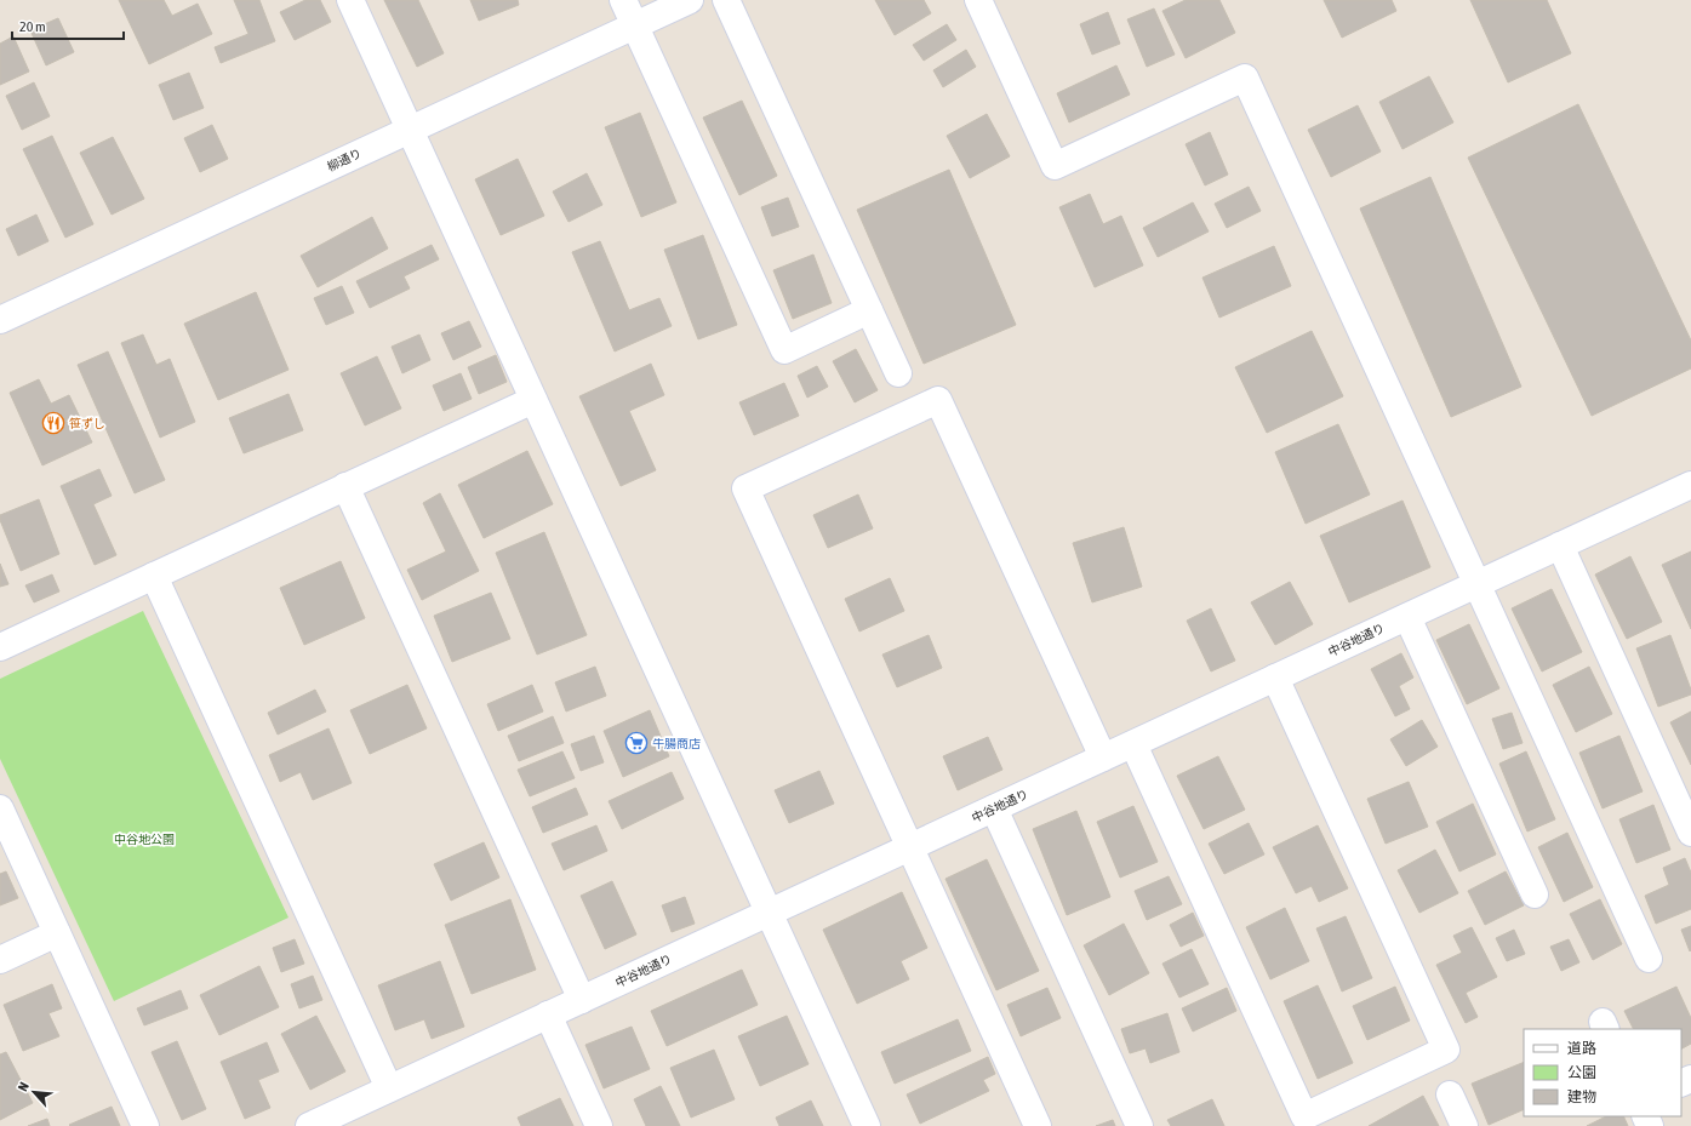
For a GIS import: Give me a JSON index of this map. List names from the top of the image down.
{
  "streets": {
    "street": ["柳通り", "中谷地通り"]
  },
  "parks": ["中谷地公園"],
  "places": {
    "restaurant": ["笹ずし"],
    "supermarket": ["牛腸商店"]
  },
  "legend": ["道路", "公園", "建物"],
  "scale_bar": "20 m",
  "north": "top left"
}
